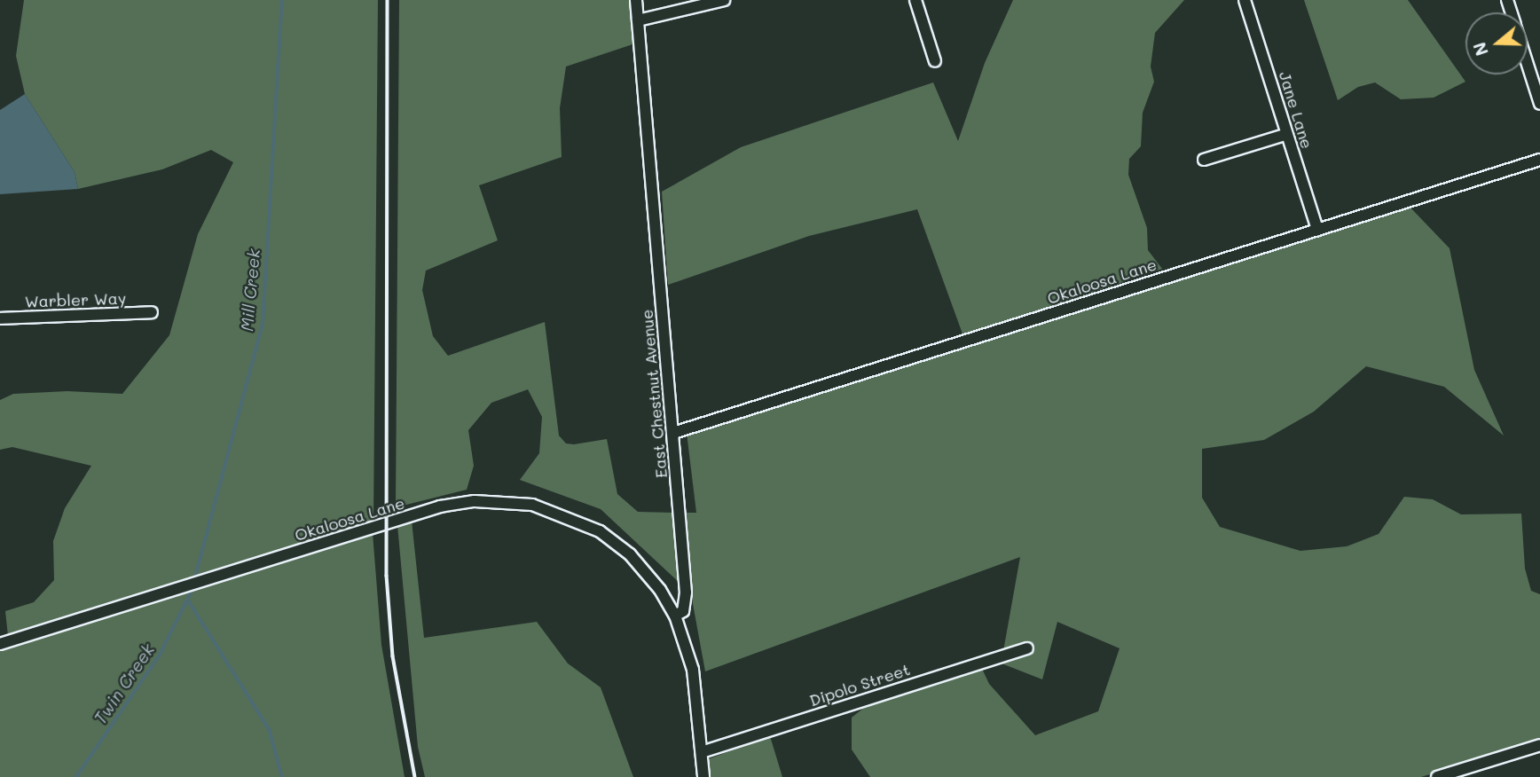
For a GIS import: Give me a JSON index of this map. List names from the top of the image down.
{
  "streets": {
    "street": [
      "Jane Lane",
      "Okaloosa Lane",
      "Warbler Way",
      "East Chestnut Avenue",
      "Dipolo Street"
    ]
  },
  "crossings": [
    ["Jane Lane", "Okaloosa Lane"],
    ["Okaloosa Lane", "East Chestnut Avenue"]
  ],
  "water": ["Mill Creek", "Twin Creek"],
  "north": "left"
}
